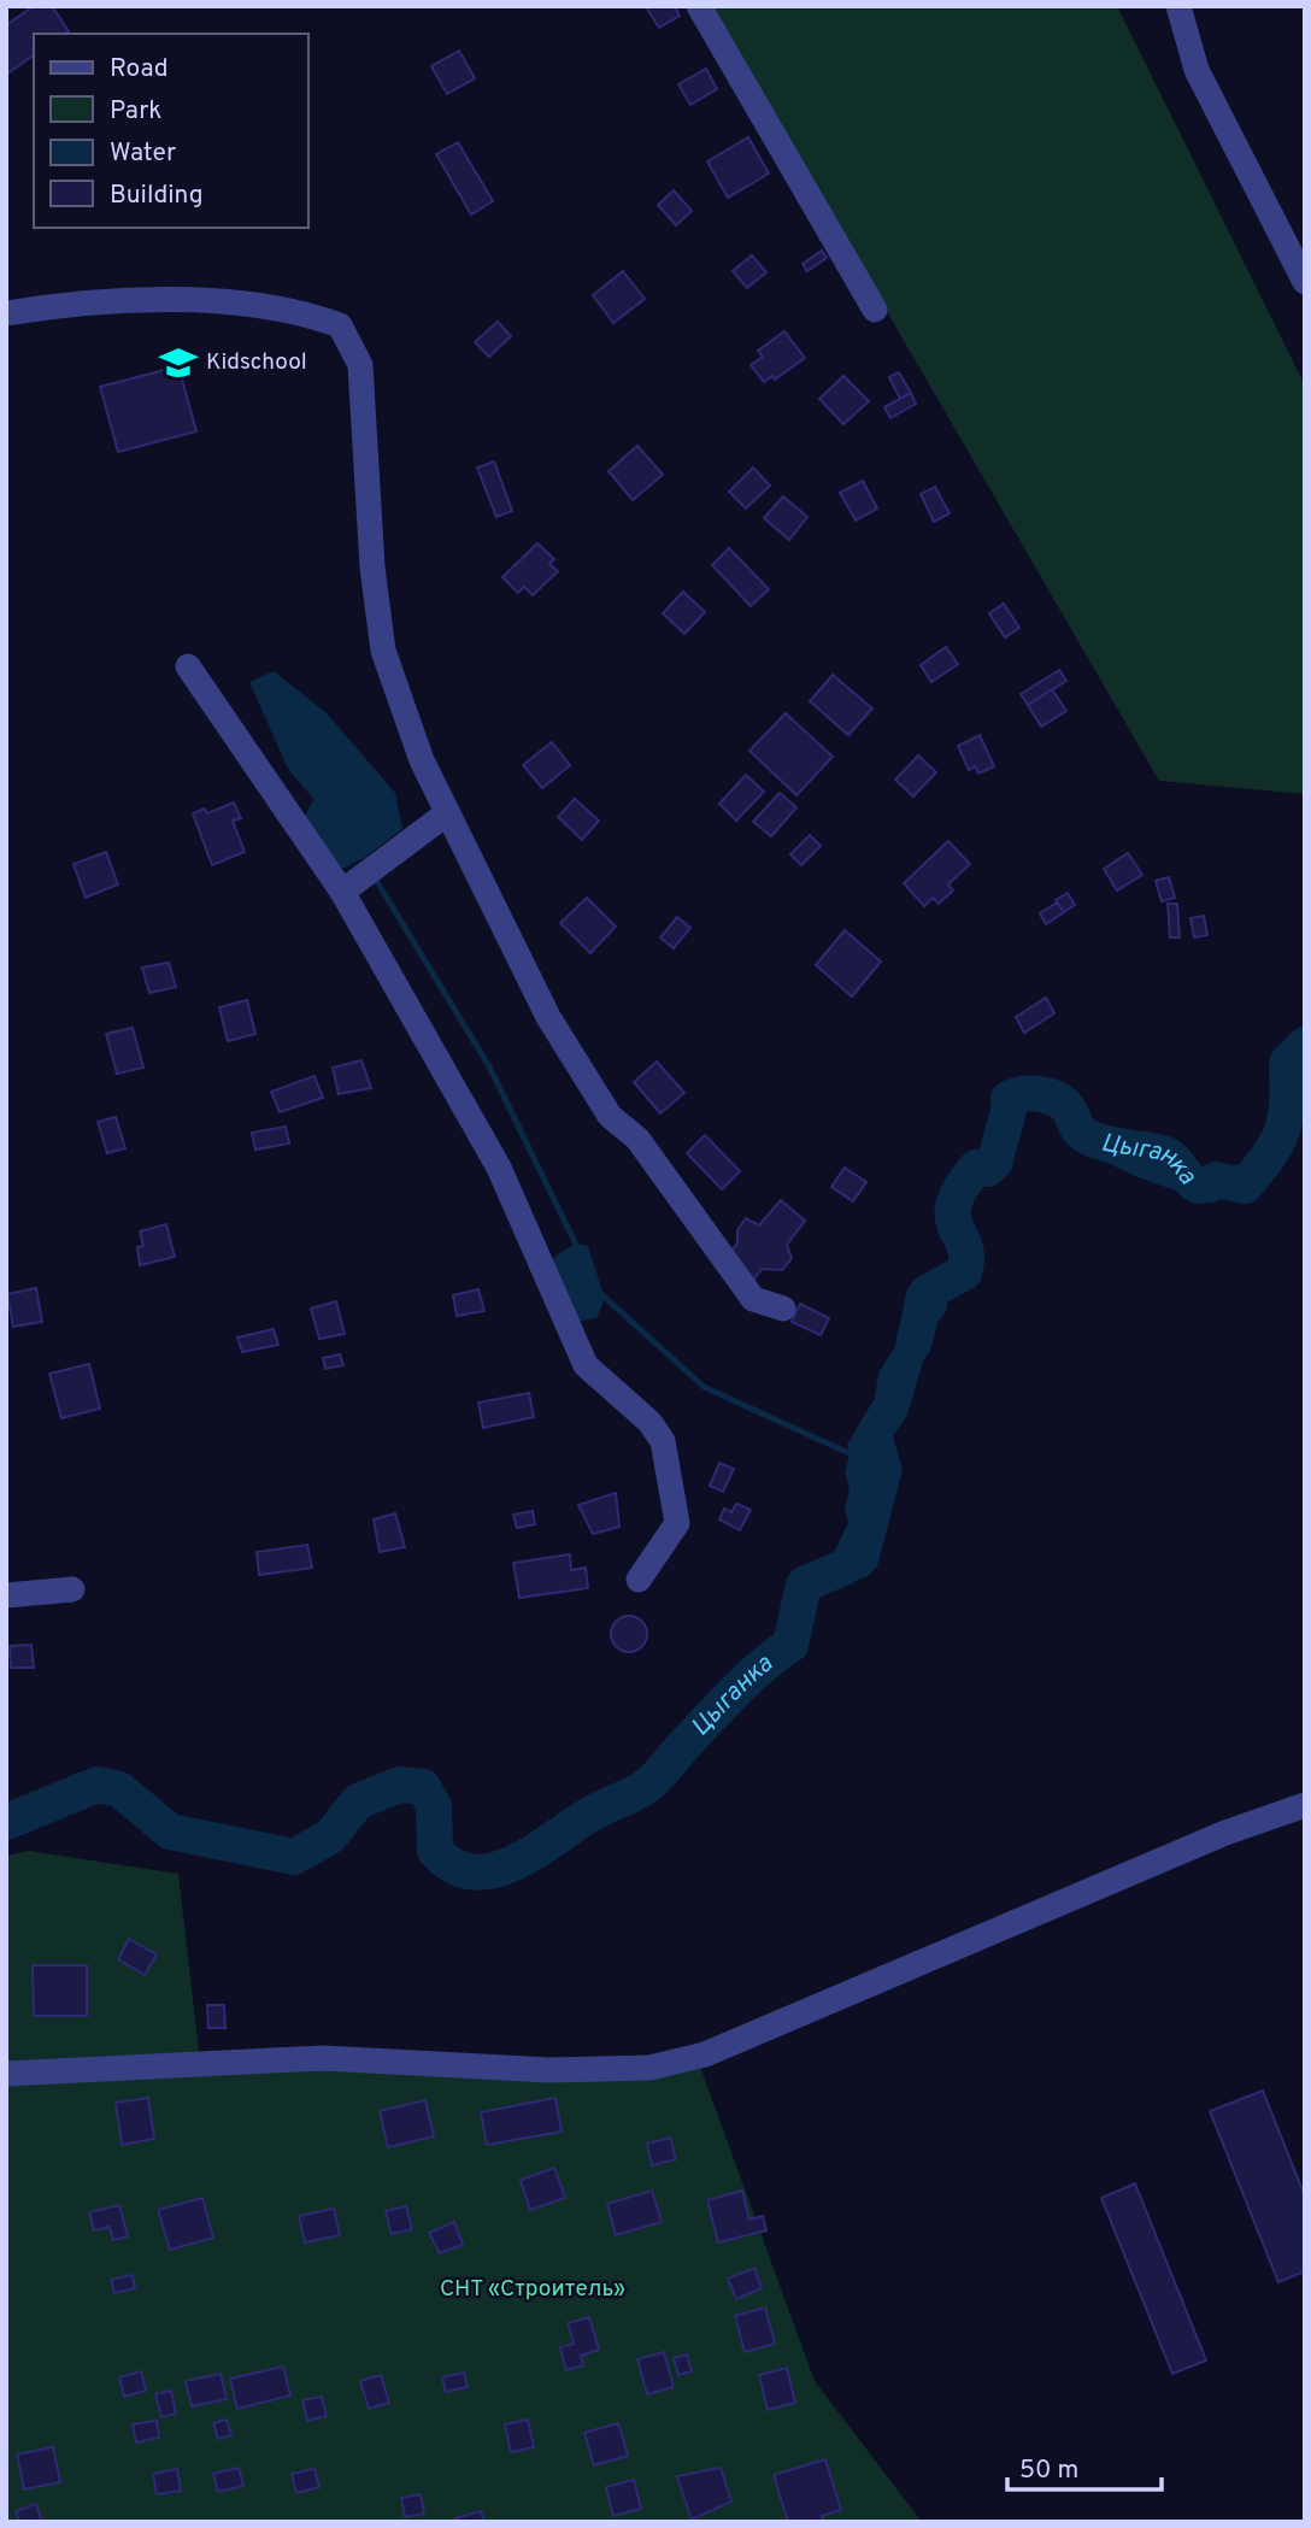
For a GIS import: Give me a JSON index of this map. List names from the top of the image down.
{
  "water": ["Цыганка"],
  "parks": ["СНТ «Строитель»"],
  "places": {
    "school or university": ["Kidschool"]
  },
  "legend": [
    "Road",
    "Park",
    "Water",
    "Building"
  ],
  "scale_bar": "50 m"
}
